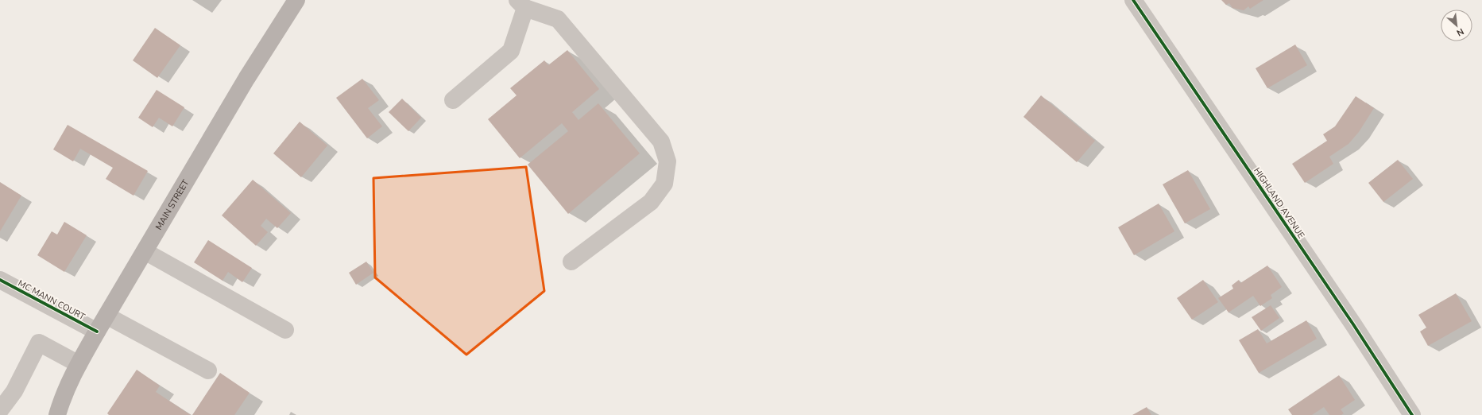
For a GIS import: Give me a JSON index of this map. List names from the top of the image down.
{
  "streets": {
    "main road": ["MAIN STREET"],
    "street": ["HIGHLAND AVENUE", "MC MANN COURT"]
  },
  "crossings": [
    ["MAIN STREET", "MC MANN COURT"]
  ],
  "north": "bottom right"
}
